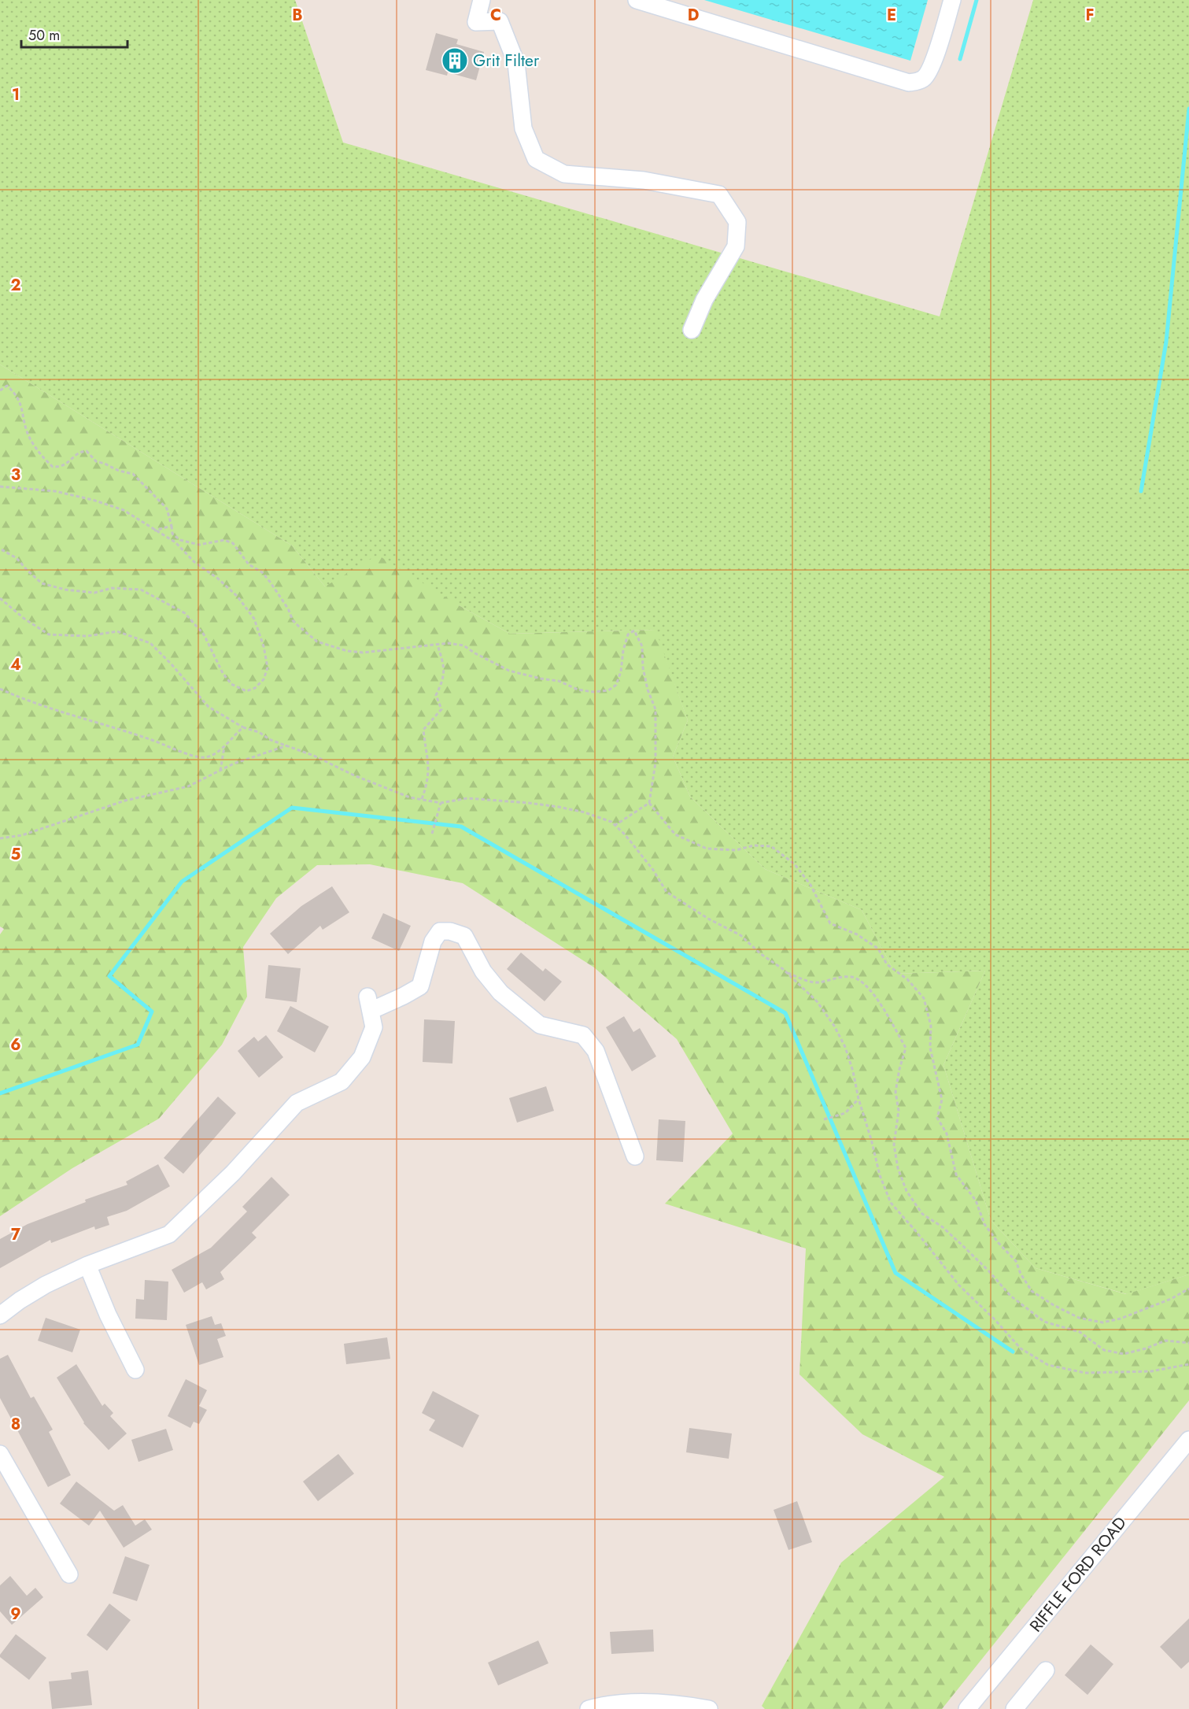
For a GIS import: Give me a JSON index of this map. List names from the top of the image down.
{
  "streets": {
    "street": ["RIFFLE FORD ROAD"]
  },
  "places": {
    "building": ["Grit Filter"]
  },
  "scale_bar": "50 m",
  "grid": {
    "columns": [
      "B",
      "C",
      "D",
      "E",
      "F"
    ],
    "rows": [
      "1",
      "2",
      "3",
      "4",
      "5",
      "6",
      "7",
      "8",
      "9"
    ]
  }
}
